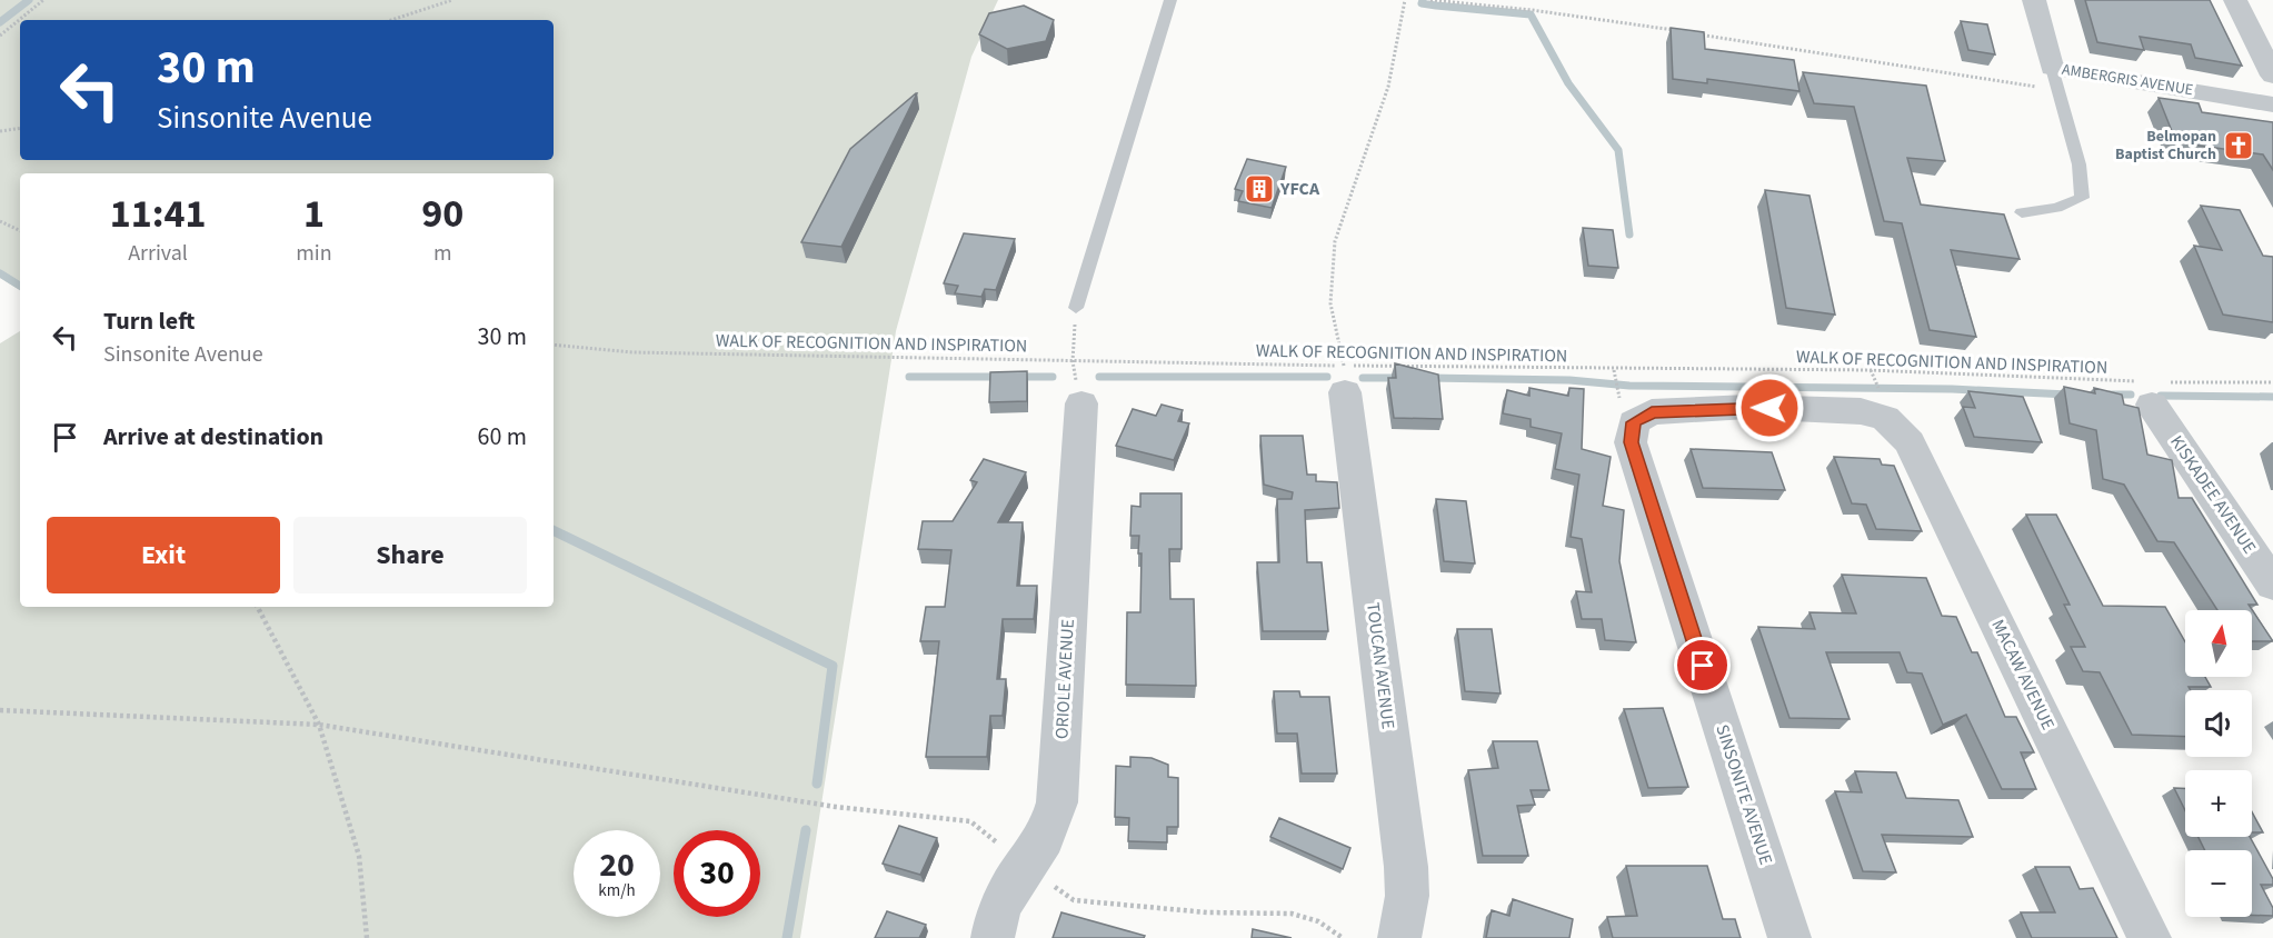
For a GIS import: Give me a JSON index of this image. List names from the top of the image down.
{
  "streets": {
    "street": [
      "AMBERGRIS AVENUE",
      "KISKADEE AVENUE",
      "TOUCAN AVENUE",
      "MACAW AVENUE",
      "ORIOLE AVENUE",
      "SINSONITE AVENUE"
    ],
    "path": ["WALK OF RECOGNITION AND INSPIRATION"]
  },
  "crossings": [
    ["WALK OF RECOGNITION AND INSPIRATION", "KISKADEE AVENUE"],
    ["WALK OF RECOGNITION AND INSPIRATION", "TOUCAN AVENUE"],
    ["MACAW AVENUE", "SINSONITE AVENUE"]
  ],
  "places": {
    "church": ["Belmopan Baptist Church"],
    "building": ["YFCA"]
  },
  "north": "top",
  "page": {
    "turn": ["30 m", "Sinsonite Avenue"],
    "eta": [
      "11:41",
      "Arrival",
      "1",
      "min",
      "90",
      "m"
    ],
    "list": [
      {
        "name": "Turn left",
        "note": "Sinsonite Avenue",
        "value": "30 m"
      },
      {
        "name": "Arrive at destination",
        "value": "60 m"
      }
    ],
    "buttons": ["Exit", "Share"],
    "map_buttons": ["+", "−"],
    "speed": "20 km/h",
    "limit": "30"
  }
}
